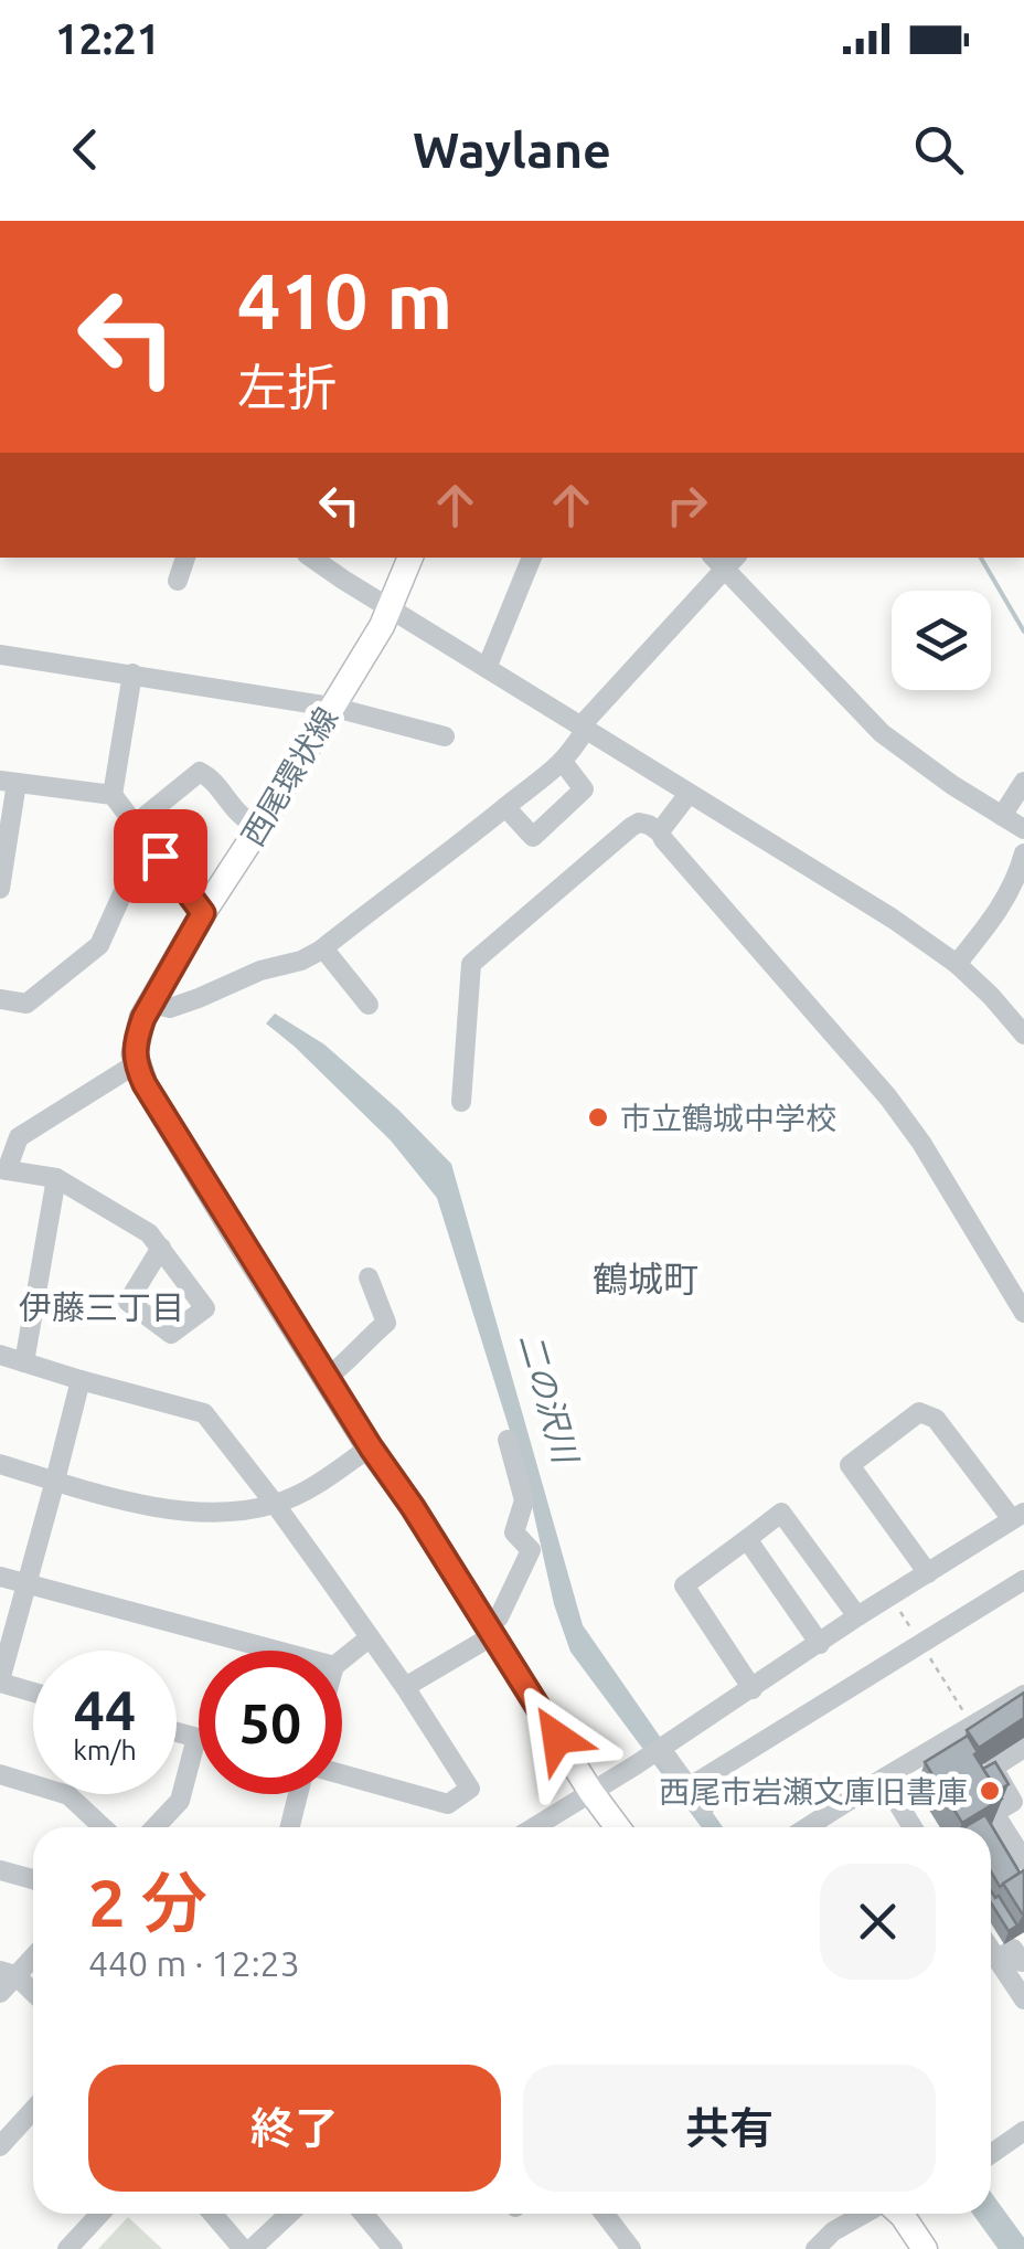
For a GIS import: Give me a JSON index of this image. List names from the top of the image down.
{
  "streets": {
    "main road": ["西尾環状線"]
  },
  "districts": ["鶴城町", "伊藤三丁目"],
  "water": ["二の沢川"],
  "places": ["市立鶴城中学校", "西尾市岩瀬文庫旧書庫"],
  "page": {
    "status": "12:21",
    "header": "Waylane",
    "turn": ["410 m", "左折"],
    "speed": "44 km/h",
    "limit": "50",
    "heading": ["2 分", "440 m · 12:23"],
    "buttons": ["終了", "共有"]
  }
}
